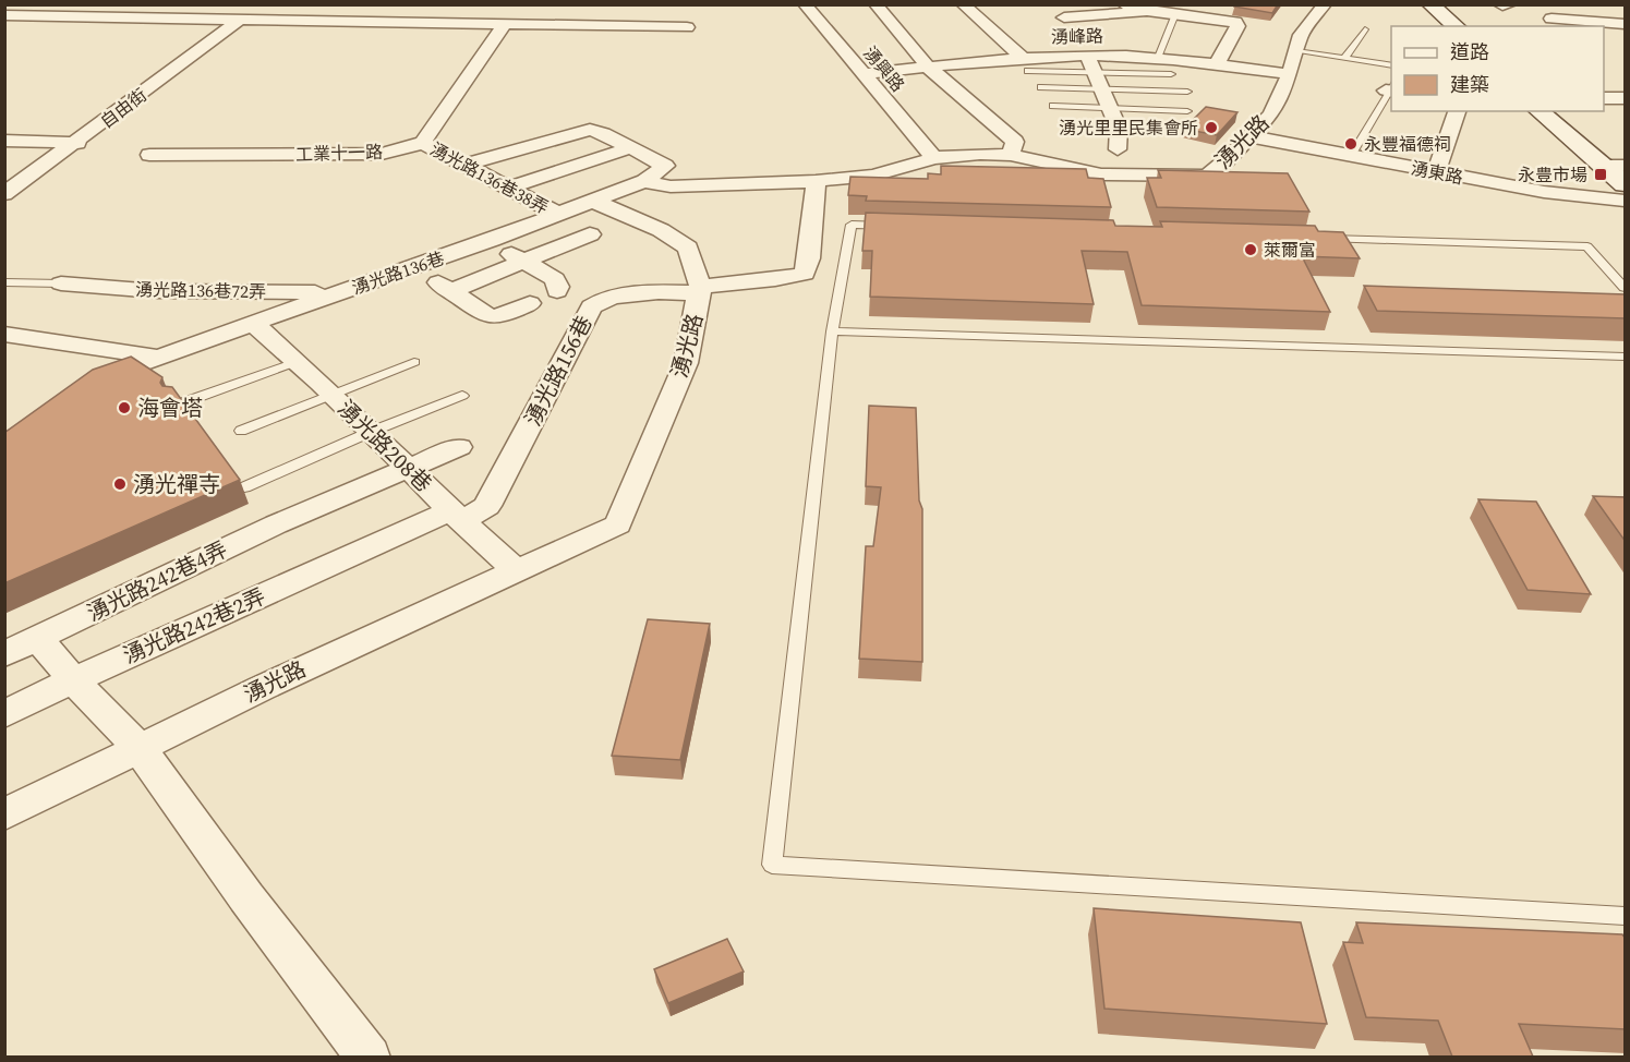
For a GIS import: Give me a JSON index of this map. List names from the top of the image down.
{
  "streets": {
    "street": [
      "湧峰路",
      "湧興路",
      "自由街",
      "湧光路",
      "工業十一路",
      "湧東路",
      "湧光路136巷38弄",
      "湧光路136巷",
      "湧光路136巷72弄",
      "湧光路156巷",
      "湧光路208巷",
      "湧光路242巷4弄",
      "湧光路242巷2弄"
    ]
  },
  "crossings": [
    ["湧峰路", "湧興路"],
    ["湧峰路", "湧光路"],
    ["湧興路", "湧光路"],
    ["湧光路", "湧東路"],
    ["湧光路", "湧光路136巷"],
    ["湧光路", "湧光路156巷"],
    ["湧光路", "湧光路208巷"],
    ["工業十一路", "湧光路136巷38弄"],
    ["湧光路136巷38弄", "湧光路136巷"],
    ["湧光路136巷", "湧光路136巷72弄"],
    ["湧光路136巷", "湧光路208巷"],
    ["湧光路156巷", "湧光路208巷"],
    ["湧光路156巷", "湧光路242巷2弄"],
    ["湧光路208巷", "湧光路242巷4弄"]
  ],
  "places": {
    "other": [
      "湧光里里民集會所",
      "永豐福德祠",
      "萊爾富",
      "海會塔",
      "湧光禪寺"
    ],
    "transit": ["永豊市場"]
  },
  "legend": ["道路", "建築"]
}
